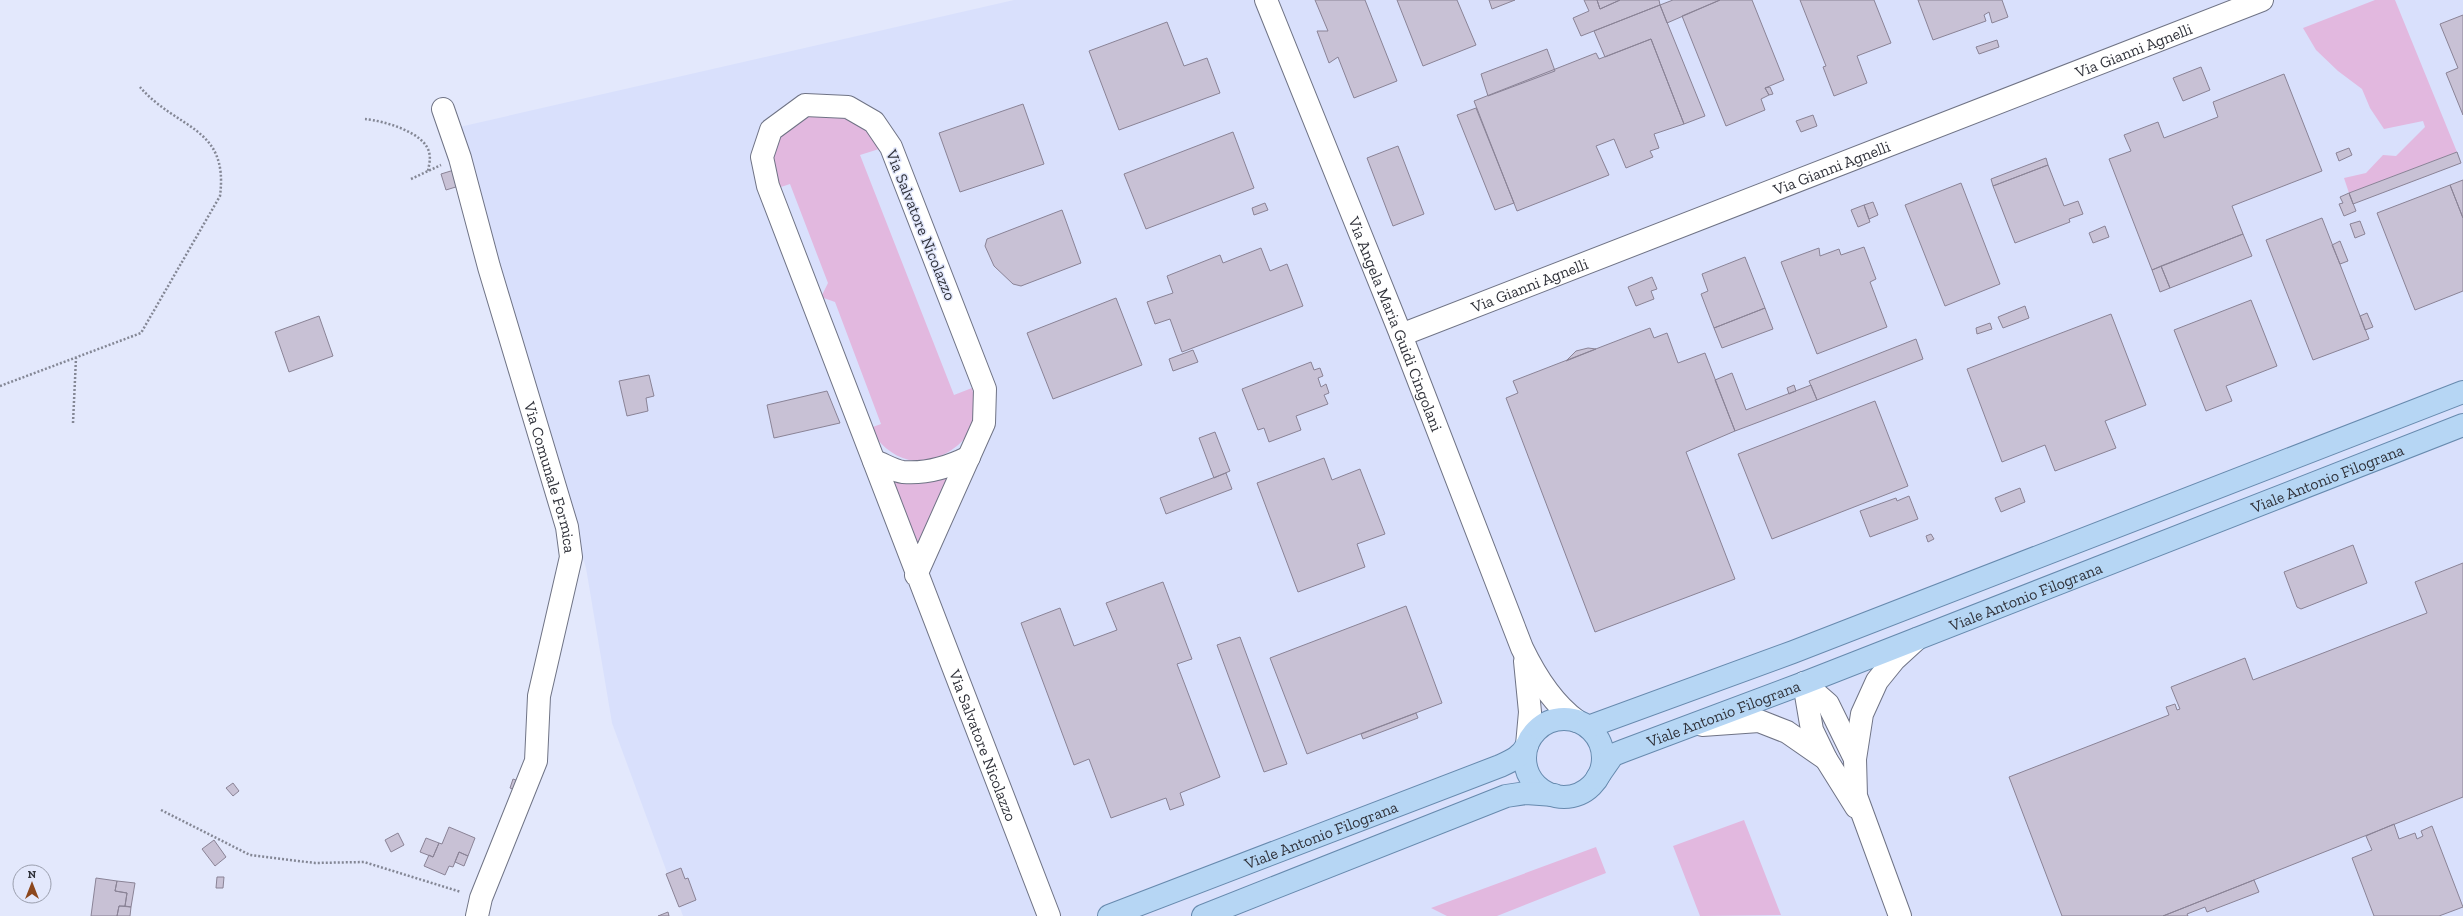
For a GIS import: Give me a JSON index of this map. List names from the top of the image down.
{
  "streets": {
    "main road": ["Viale Antonio Filograna"],
    "street": [
      "Via Gianni Agnelli",
      "Via Salvatore Nicolazzo",
      "Via Angela Maria Guidi Cingolani",
      "Via Comunale Formica"
    ]
  },
  "crossings": [
    ["Via Gianni Agnelli", "Via Angela Maria Guidi Cingolani"]
  ],
  "north": "top"
}
